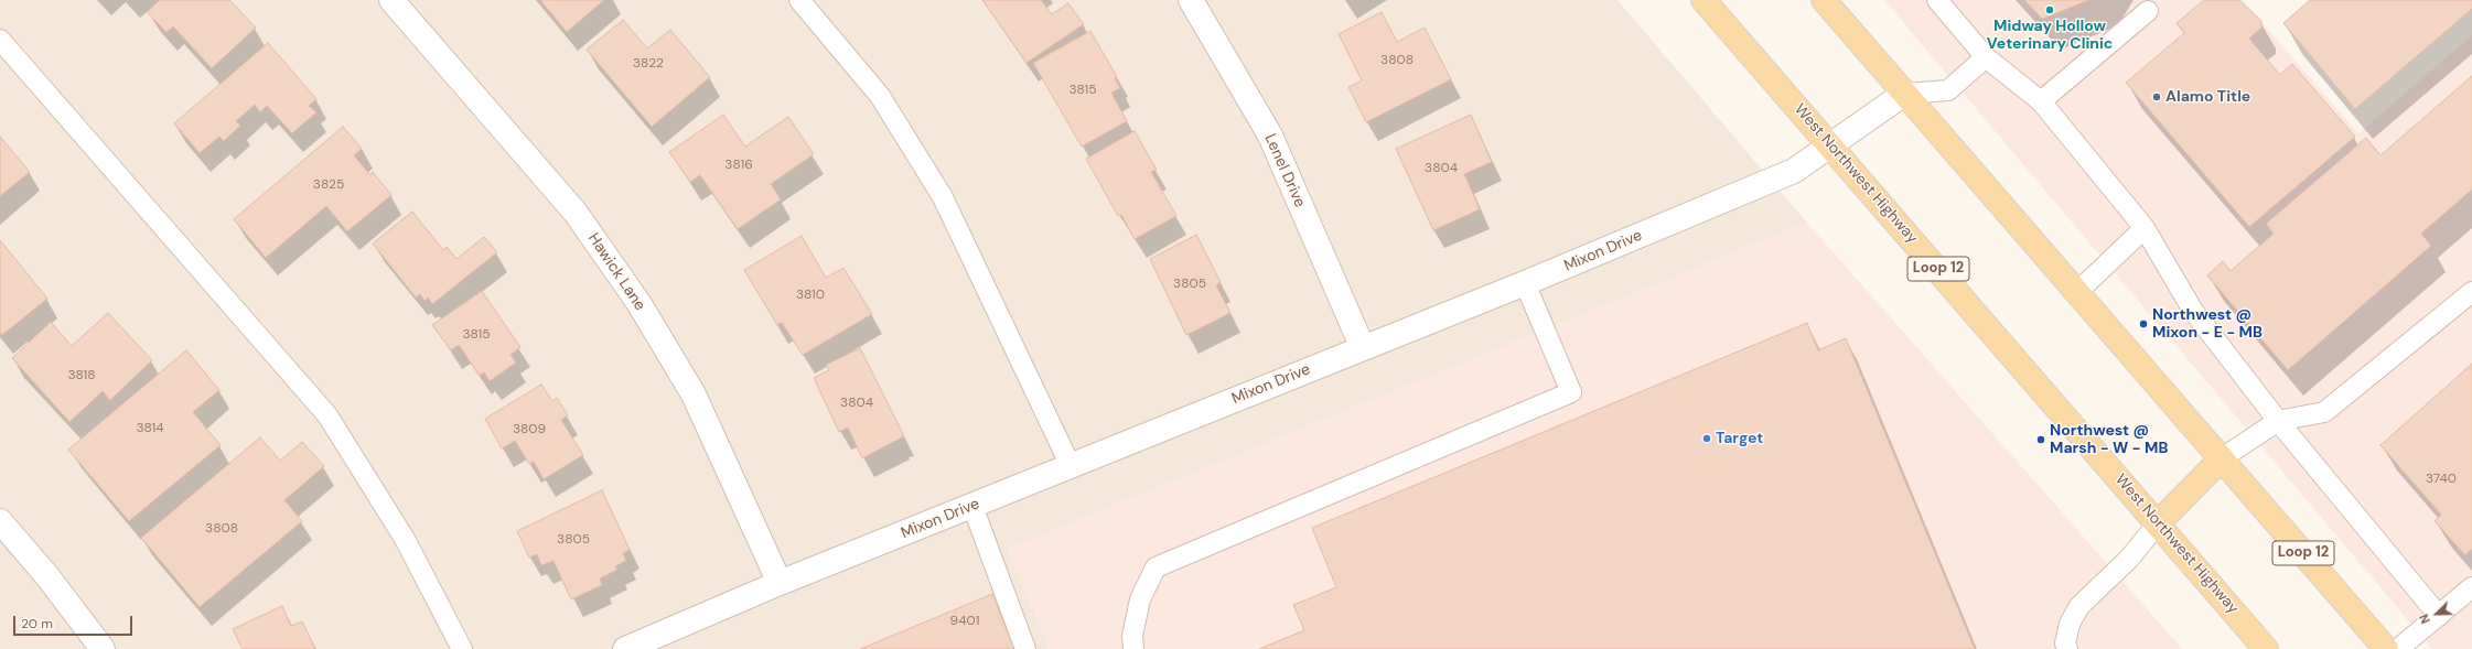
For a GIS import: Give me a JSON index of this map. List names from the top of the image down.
{
  "streets": {
    "main road": ["West Northwest Highway", "Loop 12"],
    "street": ["Lenel Drive", "Mixon Drive", "Hawick Lane"]
  },
  "crossings": [
    ["Lenel Drive", "Mixon Drive"],
    ["West Northwest Highway", "Mixon Drive"],
    ["Mixon Drive", "Loop 12"],
    ["Mixon Drive", "Hawick Lane"]
  ],
  "places": [
    "Midway Hollow Veterinary Clinic",
    "Alamo Title",
    "Northwest @ Mixon - E - MB",
    "Target",
    "Northwest @ Marsh - W - MB"
  ],
  "house_numbers": [
    "3808",
    "3822",
    "3815",
    "3816",
    "3804",
    "3825",
    "3805",
    "3810",
    "3815",
    "3818",
    "3804",
    "3814",
    "3809",
    "3740",
    "3808",
    "3805",
    "9401"
  ],
  "scale_bar": "20 m",
  "north": "bottom left"
}
